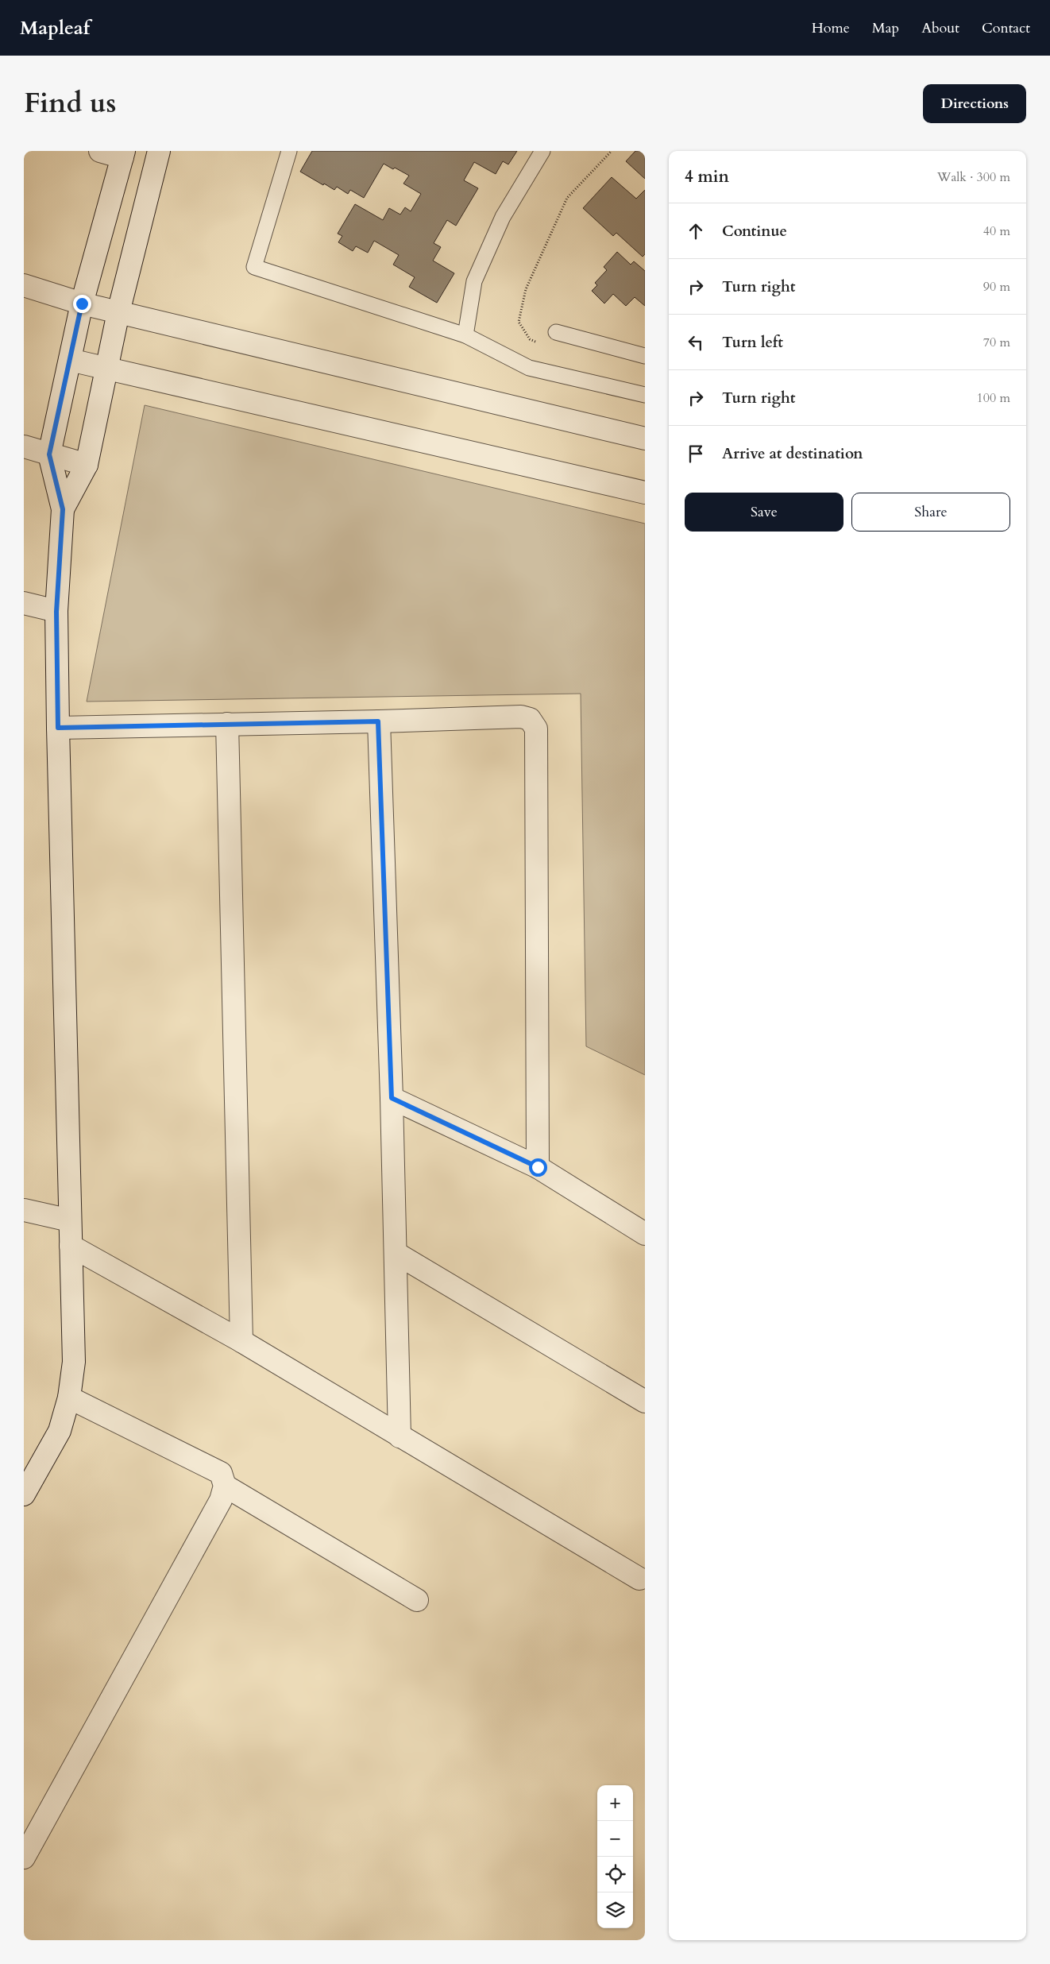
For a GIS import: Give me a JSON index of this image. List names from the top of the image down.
{
  "page": {
    "header": "Mapleaf",
    "nav": [
      "Home",
      "Map",
      "About",
      "Contact"
    ],
    "title": "Find us",
    "buttons": [
      "Directions",
      ["Save", "Share"]
    ],
    "heading": ["4 min", "Walk · 300 m"],
    "list": [
      ["Continue", "40 m"],
      ["Turn right", "90 m"],
      ["Turn left", "70 m"],
      ["Turn right", "100 m"],
      "Arrive at destination"
    ],
    "map_buttons": ["+", "−"]
  }
}
